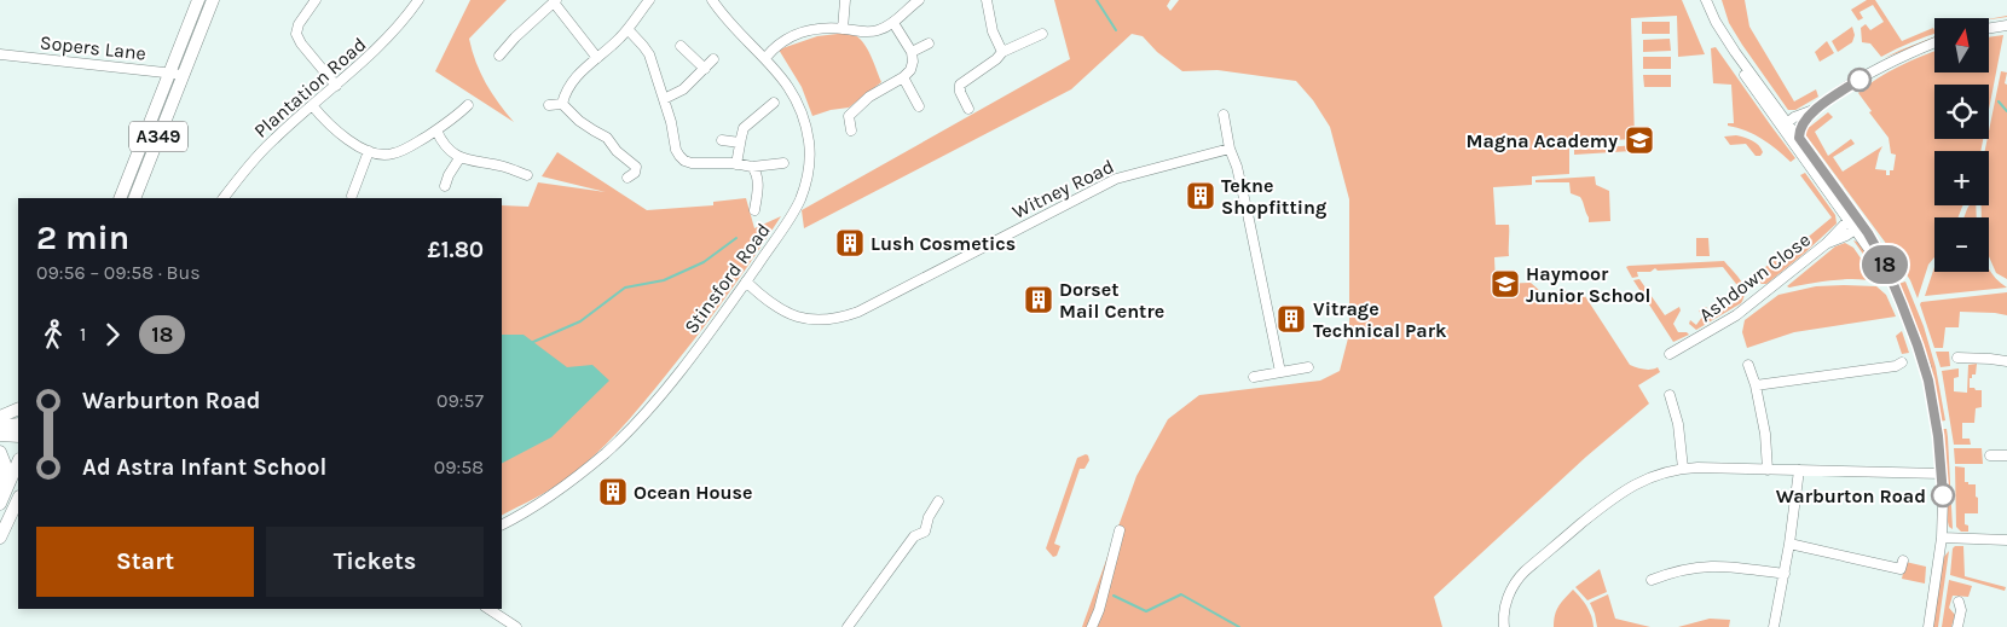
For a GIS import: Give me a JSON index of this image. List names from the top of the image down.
{
  "streets": {
    "main road": ["A349"],
    "street": [
      "Sopers Lane",
      "Plantation Road",
      "Witney Road",
      "Ashdown Close",
      "Stinsford Road"
    ]
  },
  "crossings": [
    ["Sopers Lane", "A349"],
    ["Witney Road", "Stinsford Road"]
  ],
  "places": {
    "school or university": ["Magna Academy", "Haymoor Junior School"],
    "building": [
      "Tekne Shopfitting",
      "Lush Cosmetics",
      "Dorset Mail Centre",
      "Vitrage Technical Park",
      "Ocean House"
    ],
    "other": ["Warburton Road"]
  },
  "lines": ["bus line 18"],
  "north": "top",
  "page": {
    "on_map": "18",
    "map_buttons": ["+", "−"],
    "heading": ["2 min", "09:56 – 09:58 · Bus", "£1.80"],
    "legs": ["1", "18"],
    "list": [
      {
        "name": "Warburton Road",
        "value": "09:57"
      },
      {
        "name": "Ad Astra Infant School",
        "value": "09:58"
      }
    ],
    "buttons": ["Start", "Tickets"]
  }
}
